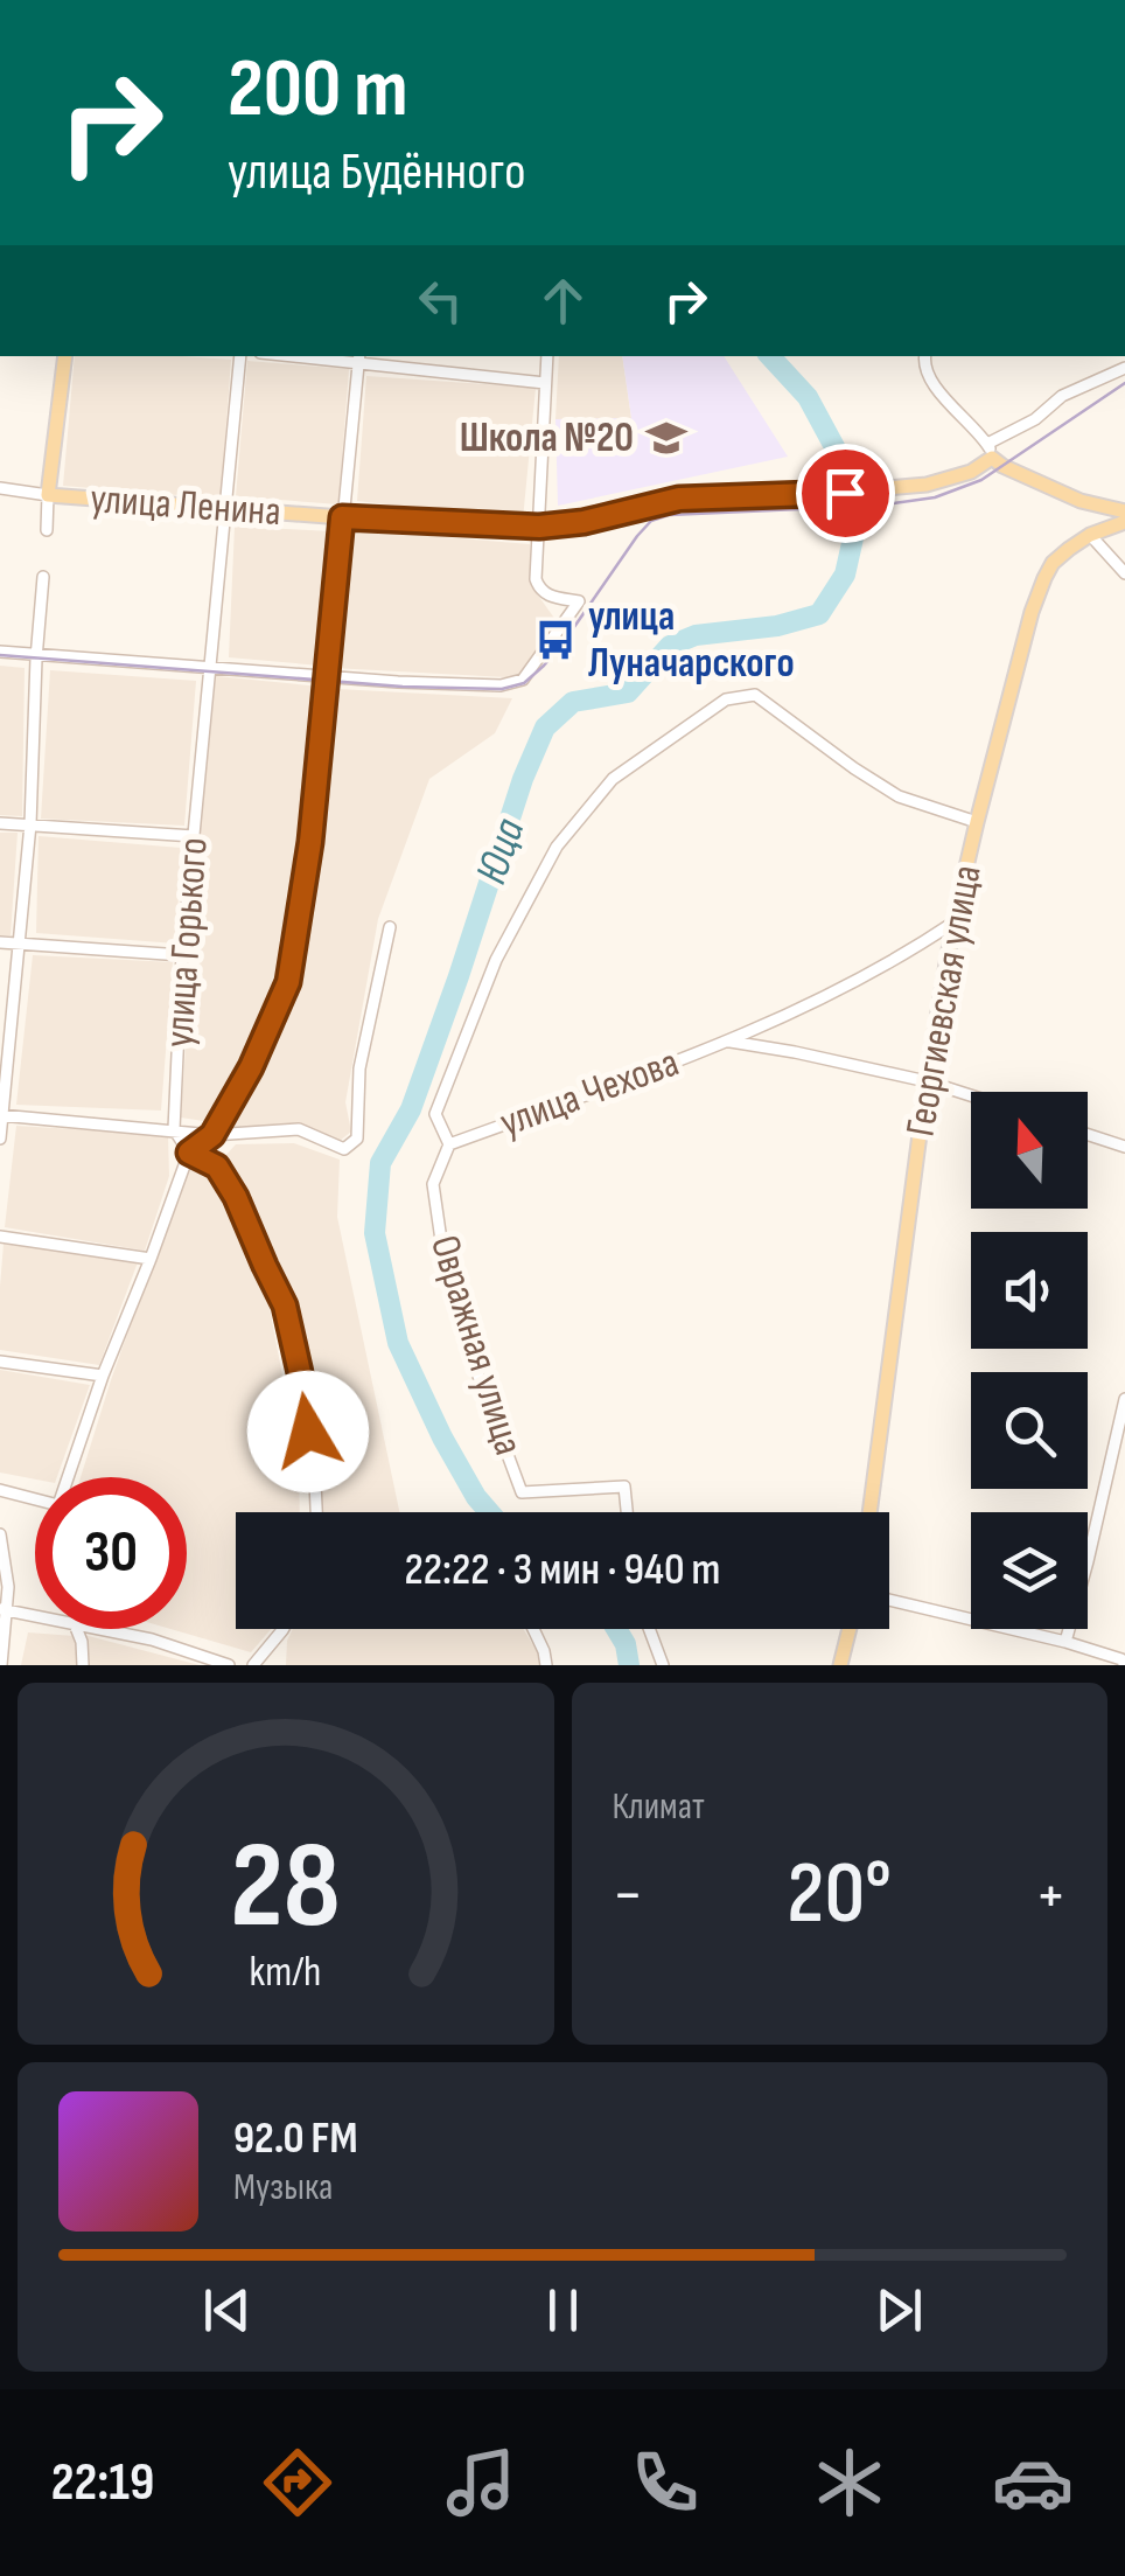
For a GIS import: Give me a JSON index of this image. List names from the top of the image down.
{
  "streets": {
    "main road": ["улица Ленина", "Георгиевская улица"],
    "street": ["улица Горького", "улица Чехова", "Овражная улица"]
  },
  "crossings": [
    ["улица Ленина", "улица Горького"],
    ["Георгиевская улица", "улица Чехова"],
    ["Георгиевская улица", "Овражная улица"],
    ["улица Чехова", "Овражная улица"]
  ],
  "water": ["Юца"],
  "places": {
    "school or university": ["Школа №20"],
    "bus stop": ["улица Луначарского"]
  },
  "north": "top",
  "page": {
    "turn": ["200 m", "улица Будённого"],
    "limit": "30",
    "trip": "22:22 · 3 мин · 940 m",
    "tile": "Климат",
    "heat": ["−", "20°", "+"],
    "song": ["92.0 FM", "Музыка"],
    "tabs": "22:19",
    "gauge": ["28", "km/h"]
  }
}
